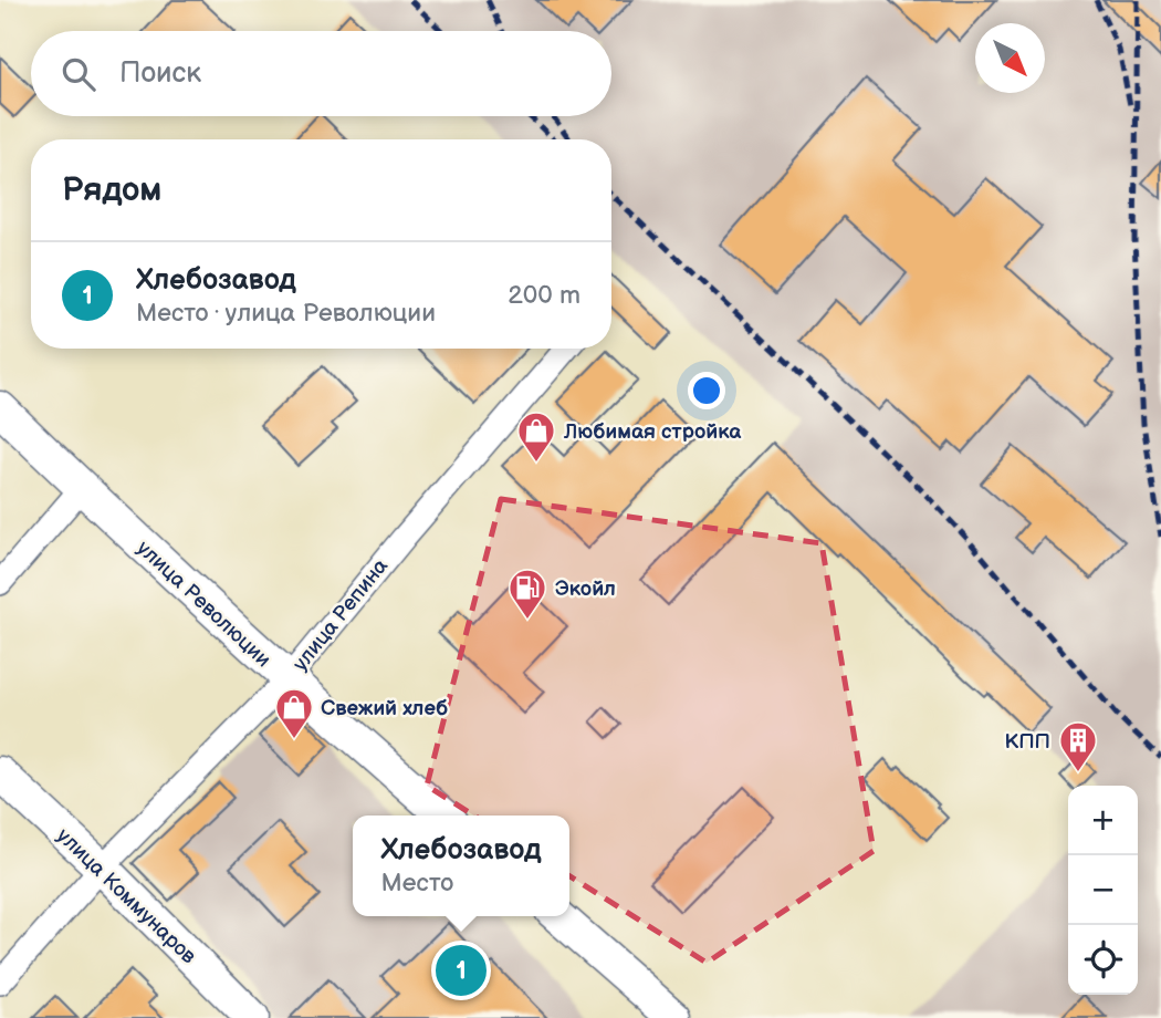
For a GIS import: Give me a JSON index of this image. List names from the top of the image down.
{
  "streets": {
    "street": ["улица Революции", "улица Репина", "улица Коммунаров"]
  },
  "crossings": [
    ["улица Революции", "улица Репина"],
    ["улица Репина", "улица Коммунаров"]
  ],
  "places": {
    "shop": ["Любимая стройка", "Свежий хлеб"],
    "fuel station": ["Экойл"],
    "building": ["КПП"]
  },
  "north": "bottom right",
  "page": {
    "search": "Поиск",
    "heading": "Рядом",
    "list": [
      {
        "mark": "1",
        "name": "Хлебозавод",
        "note": "Место · улица Революции",
        "value": "200 m"
      }
    ],
    "map_buttons": ["+", "−"],
    "popup": ["Хлебозавод", "Место"],
    "pins": "1"
  }
}
